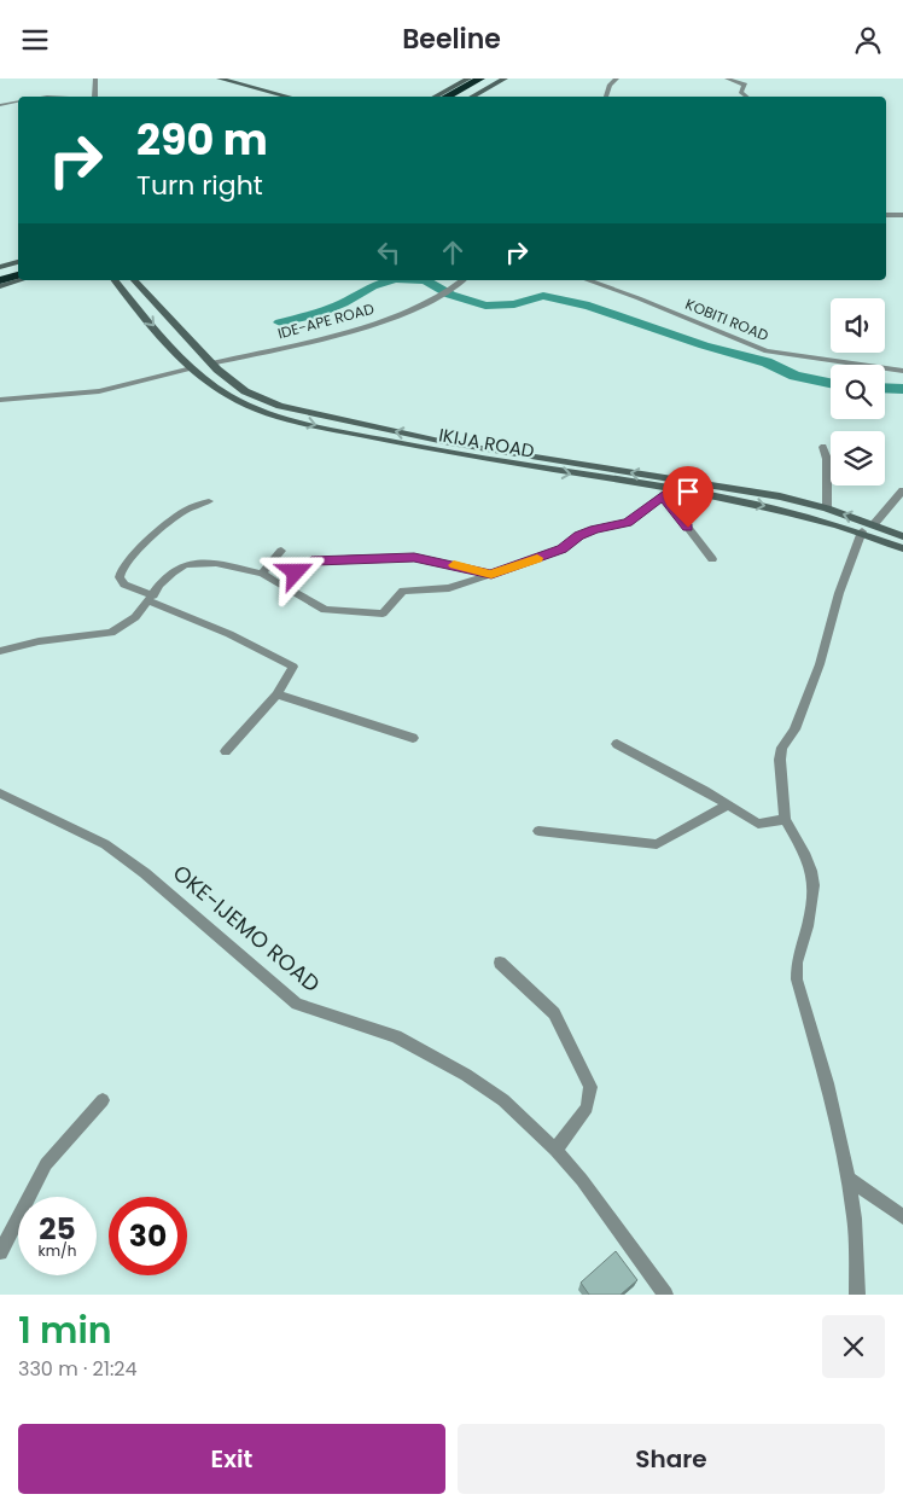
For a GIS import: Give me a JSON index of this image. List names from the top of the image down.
{
  "streets": {
    "street": [
      "KOBITI ROAD",
      "IDE-APE ROAD",
      "IKIJA ROAD",
      "OKE-IJEMO ROAD"
    ]
  },
  "crossings": [
    ["IDE-APE ROAD", "IKIJA ROAD"]
  ],
  "page": {
    "header": "Beeline",
    "turn": ["290 m", "Turn right"],
    "speed": "25 km/h",
    "limit": "30",
    "heading": ["1 min", "330 m · 21:24"],
    "buttons": ["Exit", "Share"]
  }
}
